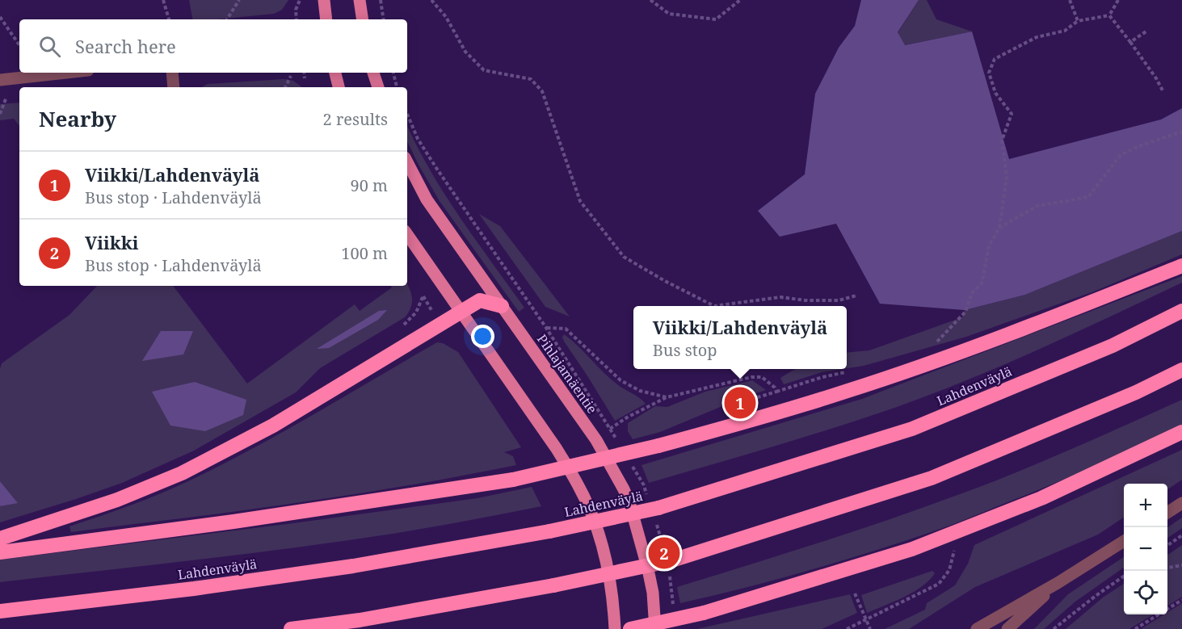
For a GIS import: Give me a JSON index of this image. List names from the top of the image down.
{
  "streets": {
    "highway": ["Lahdenväylä"],
    "main road": ["Pihlajamäentie"]
  },
  "page": {
    "search": "Search here",
    "heading": ["Nearby", "2 results"],
    "list": [
      {
        "mark": "1",
        "name": "Viikki/Lahdenväylä",
        "note": "Bus stop · Lahdenväylä",
        "value": "90 m"
      },
      {
        "mark": "2",
        "name": "Viikki",
        "note": "Bus stop · Lahdenväylä",
        "value": "100 m"
      }
    ],
    "popup": ["Viikki/Lahdenväylä", "Bus stop"],
    "pins": ["1", "2"],
    "map_buttons": ["+", "−"]
  }
}
